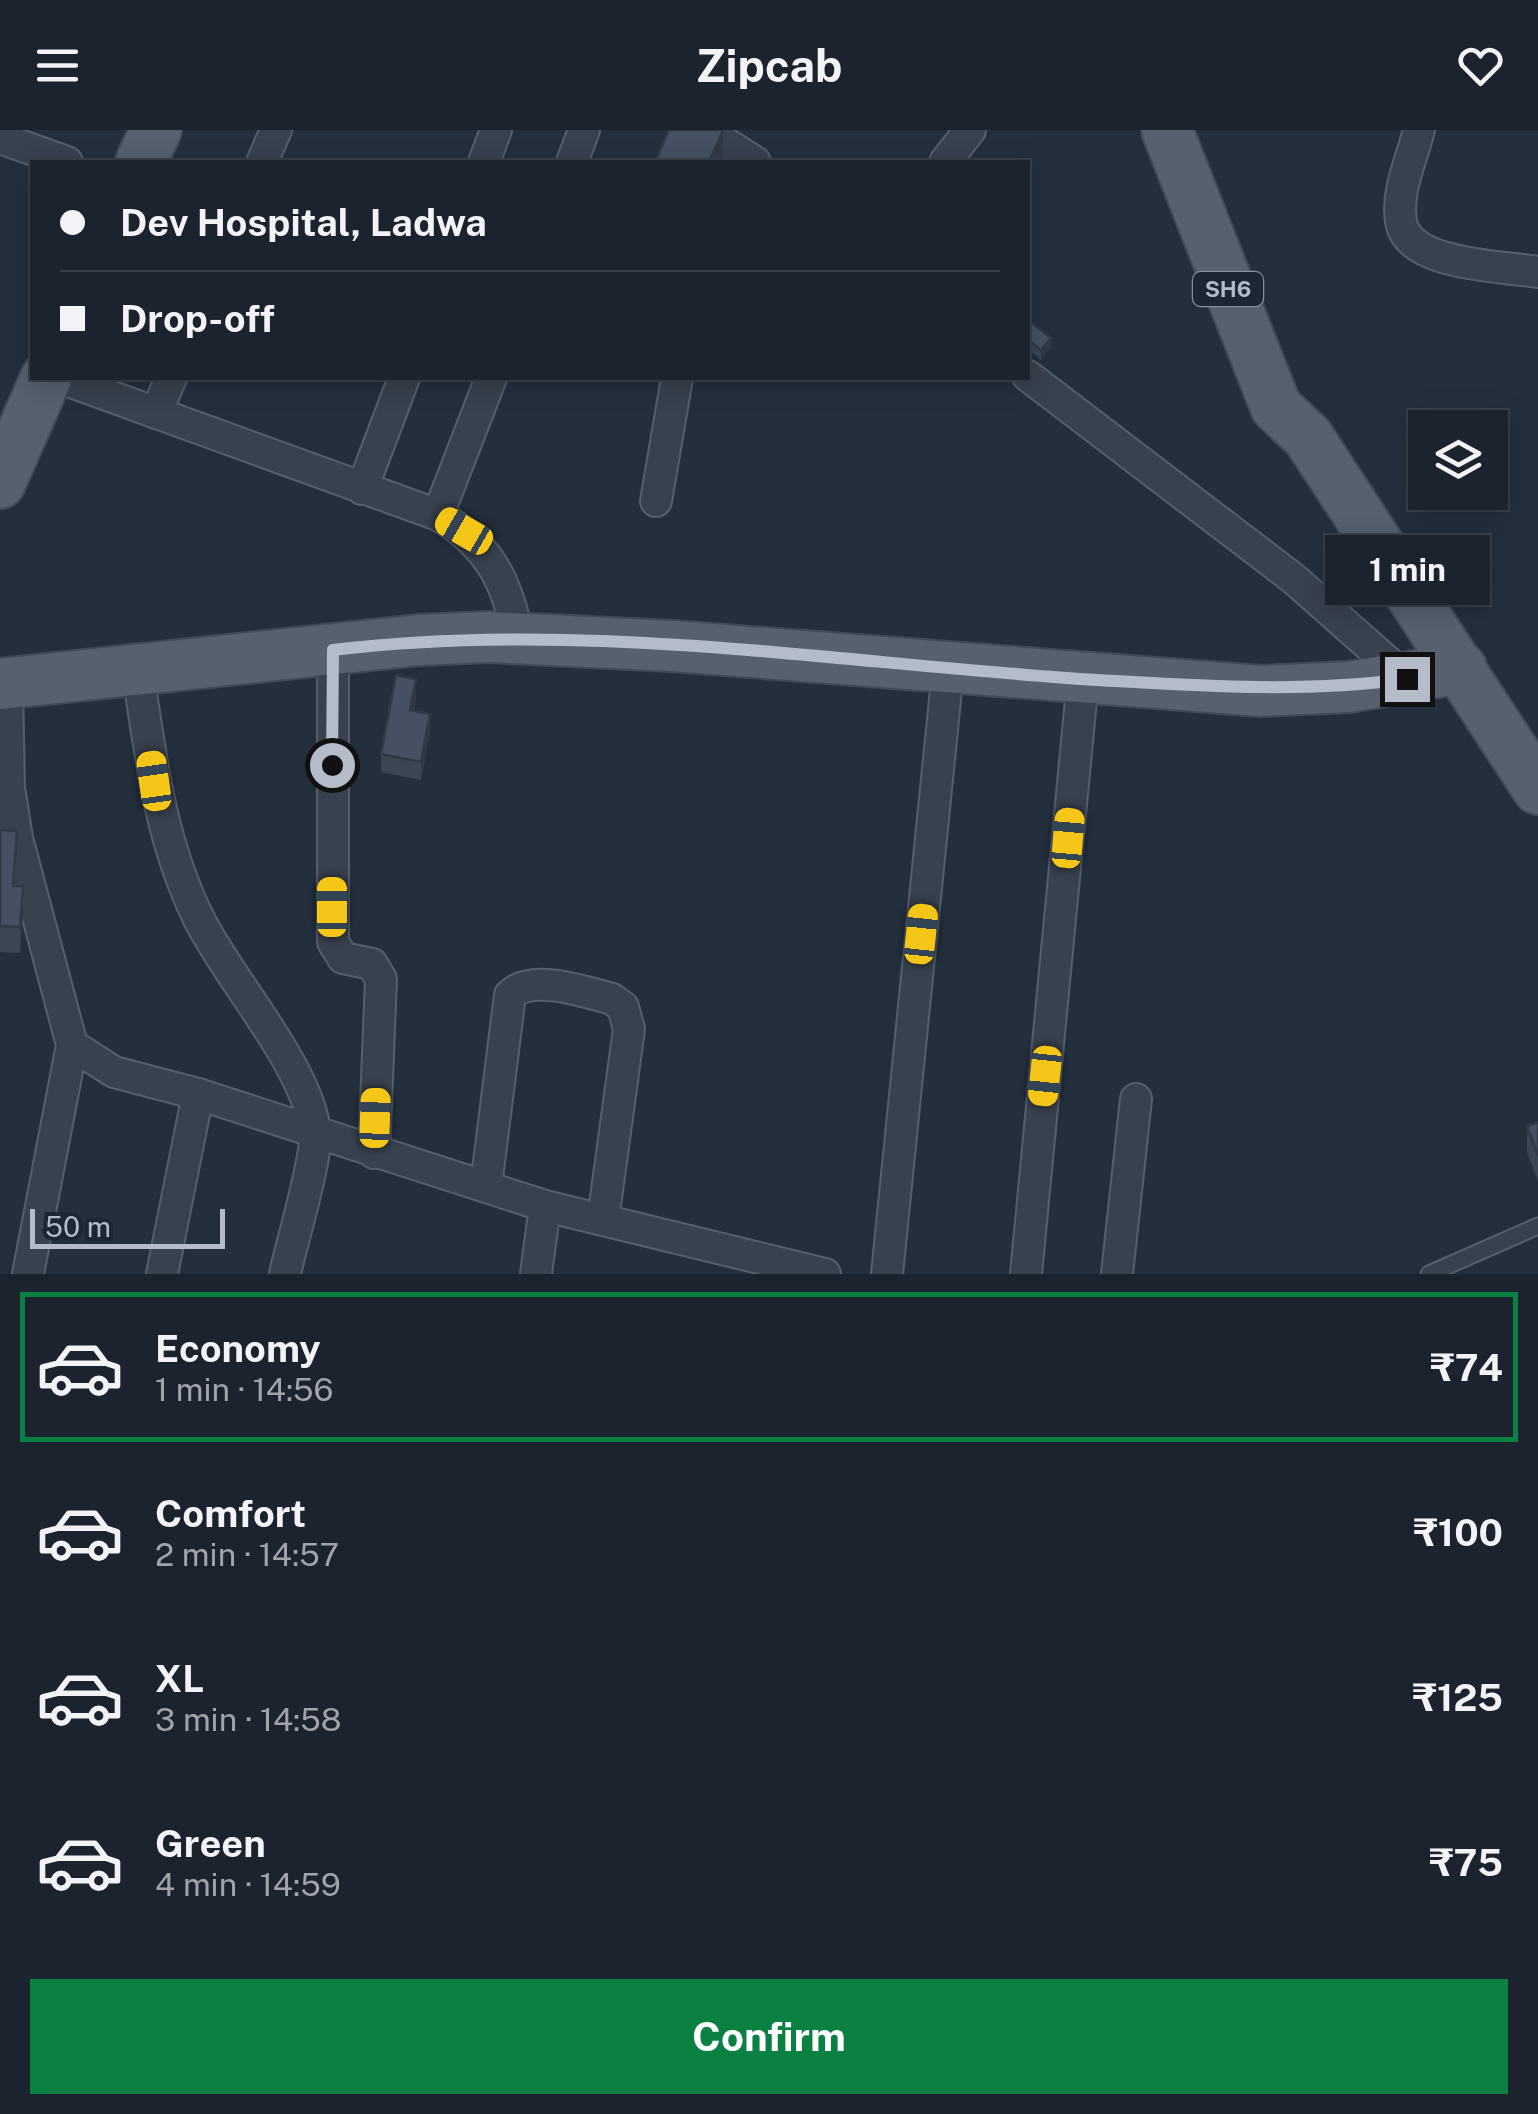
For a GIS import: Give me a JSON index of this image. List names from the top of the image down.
{
  "streets": {
    "main road": ["SH6"]
  },
  "scale_bar": "50 m",
  "page": {
    "header": "Zipcab",
    "banner": ["Dev Hospital, Ladwa", "Drop-off"],
    "bubble": "1 min",
    "scale": "50 m",
    "list": [
      {
        "name": "Economy",
        "note": "1 min · 14:56",
        "value": "₹74"
      },
      {
        "name": "Comfort",
        "note": "2 min · 14:57",
        "value": "₹100"
      },
      {
        "name": "XL",
        "note": "3 min · 14:58",
        "value": "₹125"
      },
      {
        "name": "Green",
        "note": "4 min · 14:59",
        "value": "₹75"
      }
    ],
    "buttons": "Confirm"
  }
}
